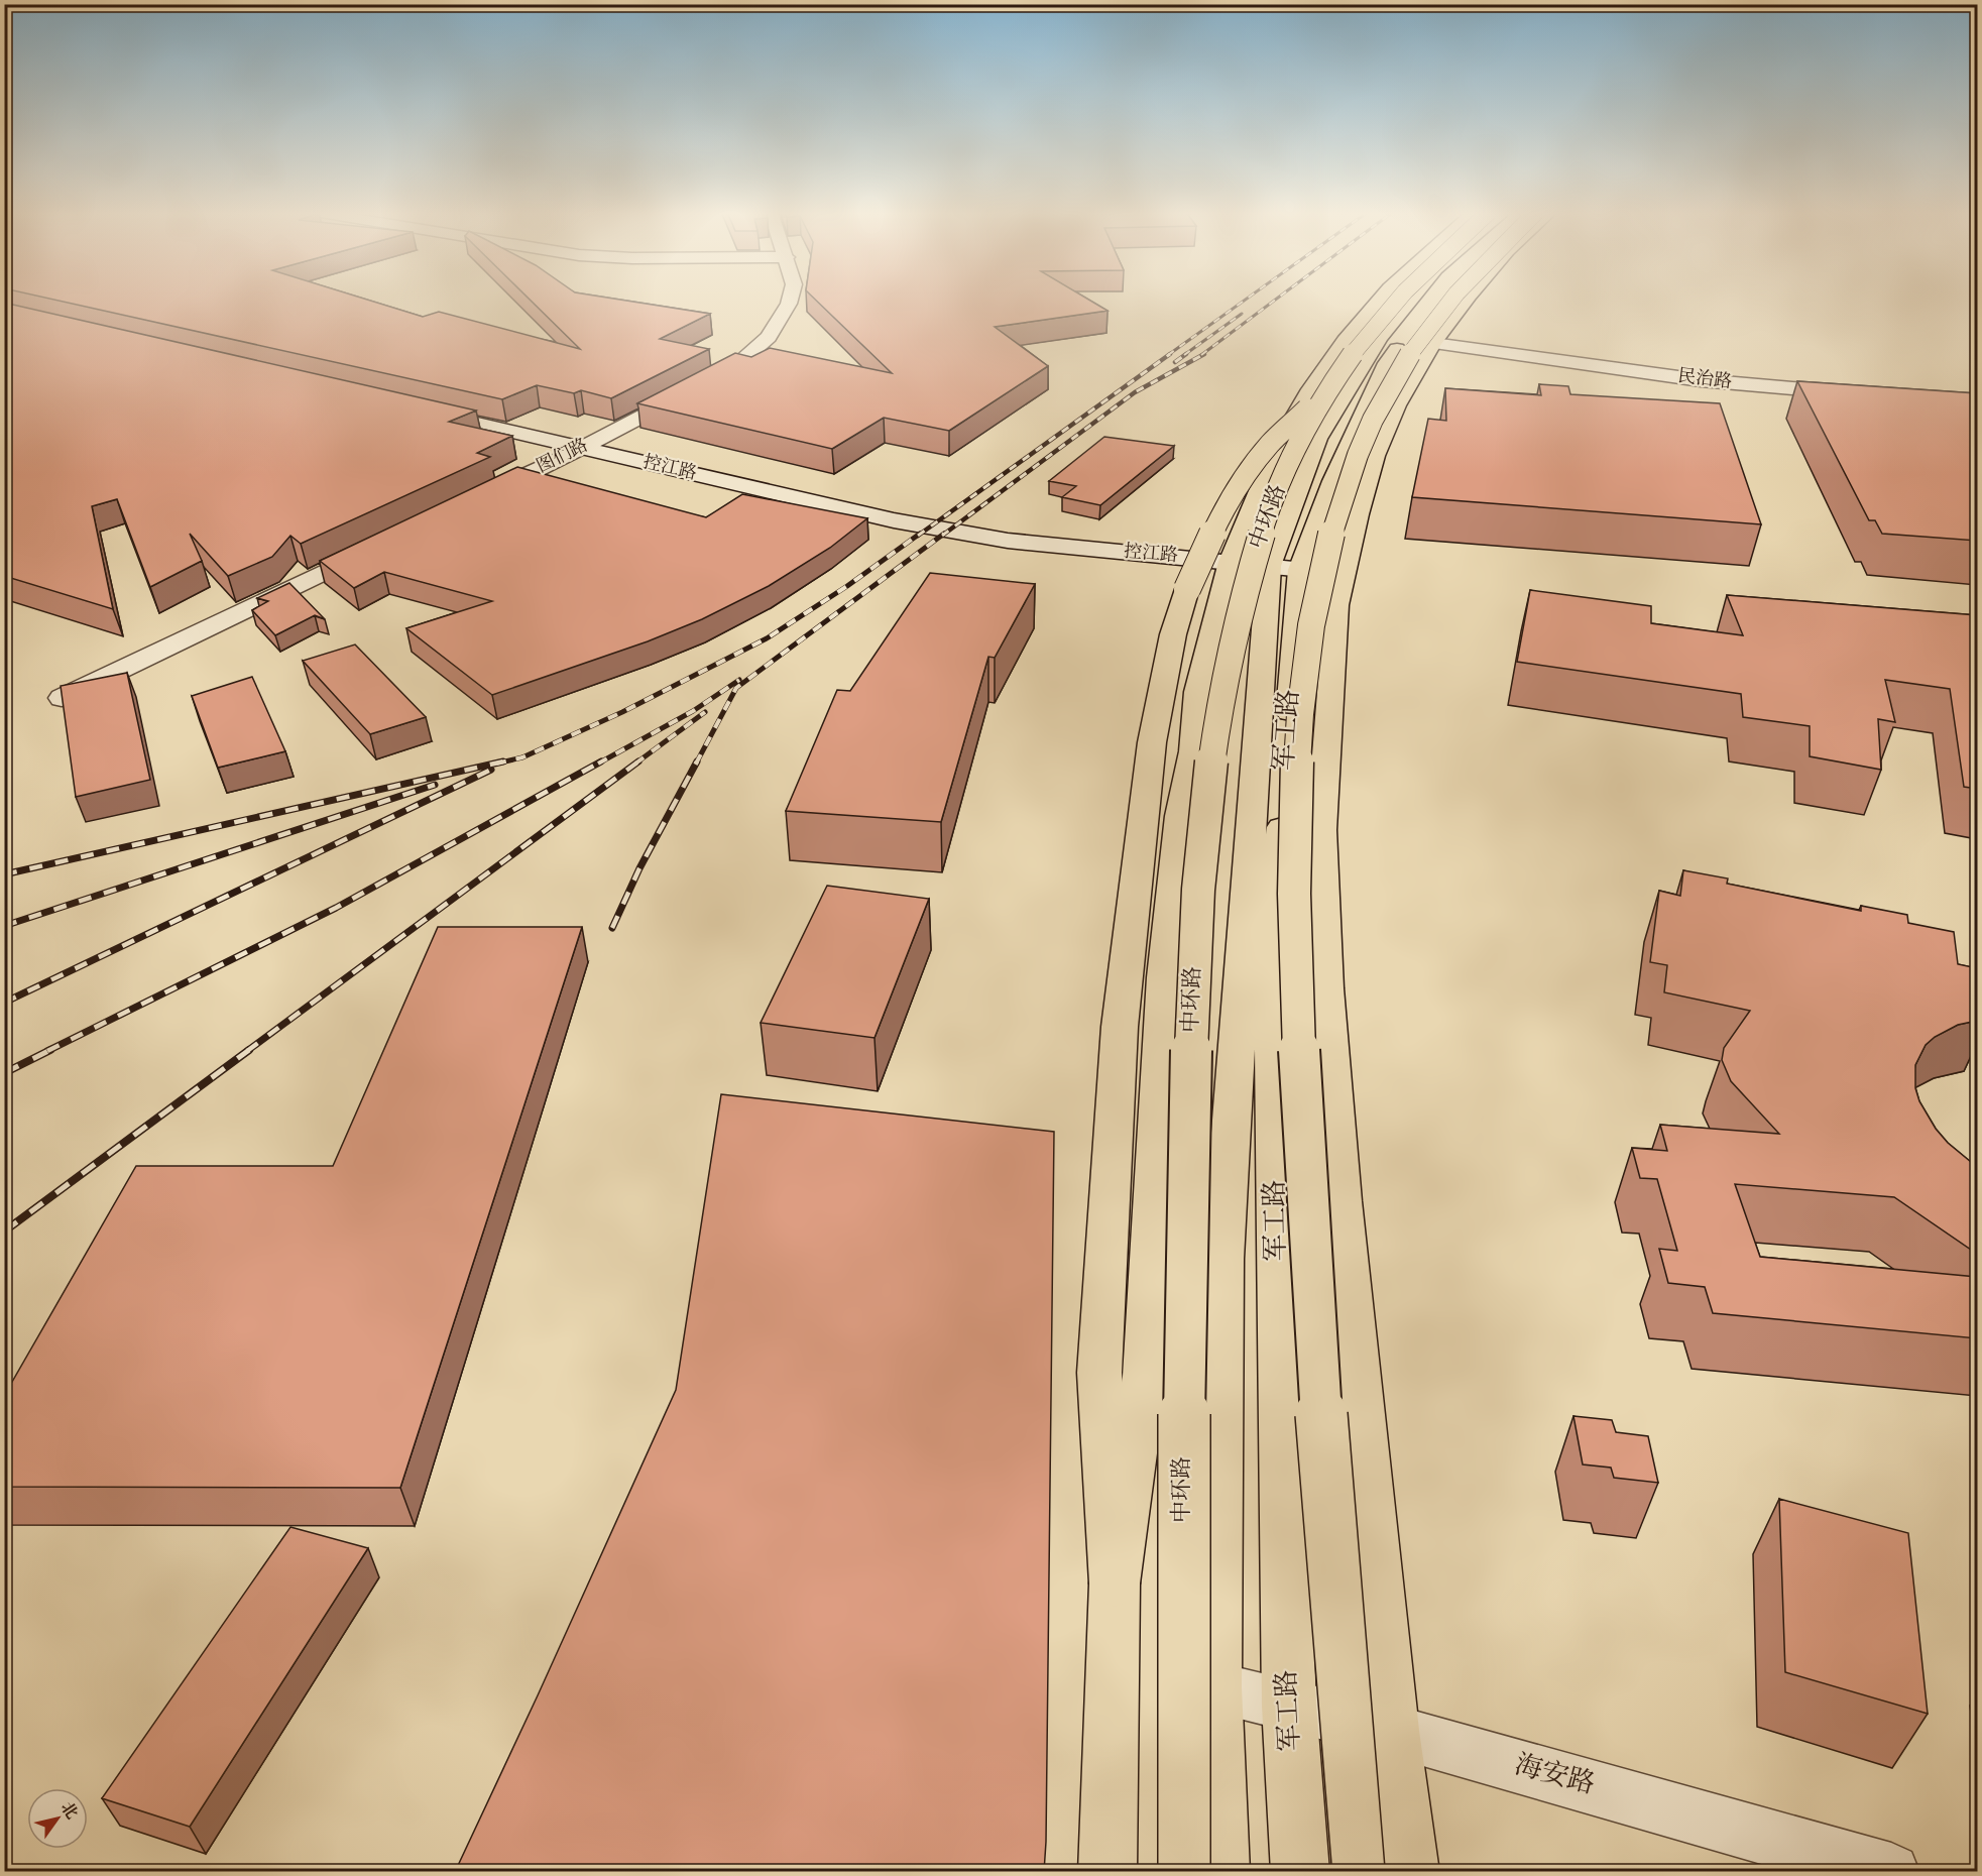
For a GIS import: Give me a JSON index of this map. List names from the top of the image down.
{
  "streets": {
    "main road": ["中环路", "军工路"],
    "street": [
      "民治路",
      "图们路",
      "控江路",
      "海安路"
    ]
  },
  "crossings": [
    ["民治路", "军工路"],
    ["图们路", "控江路"],
    ["控江路", "军工路"],
    ["军工路", "海安路"]
  ],
  "north": "top right"
}
